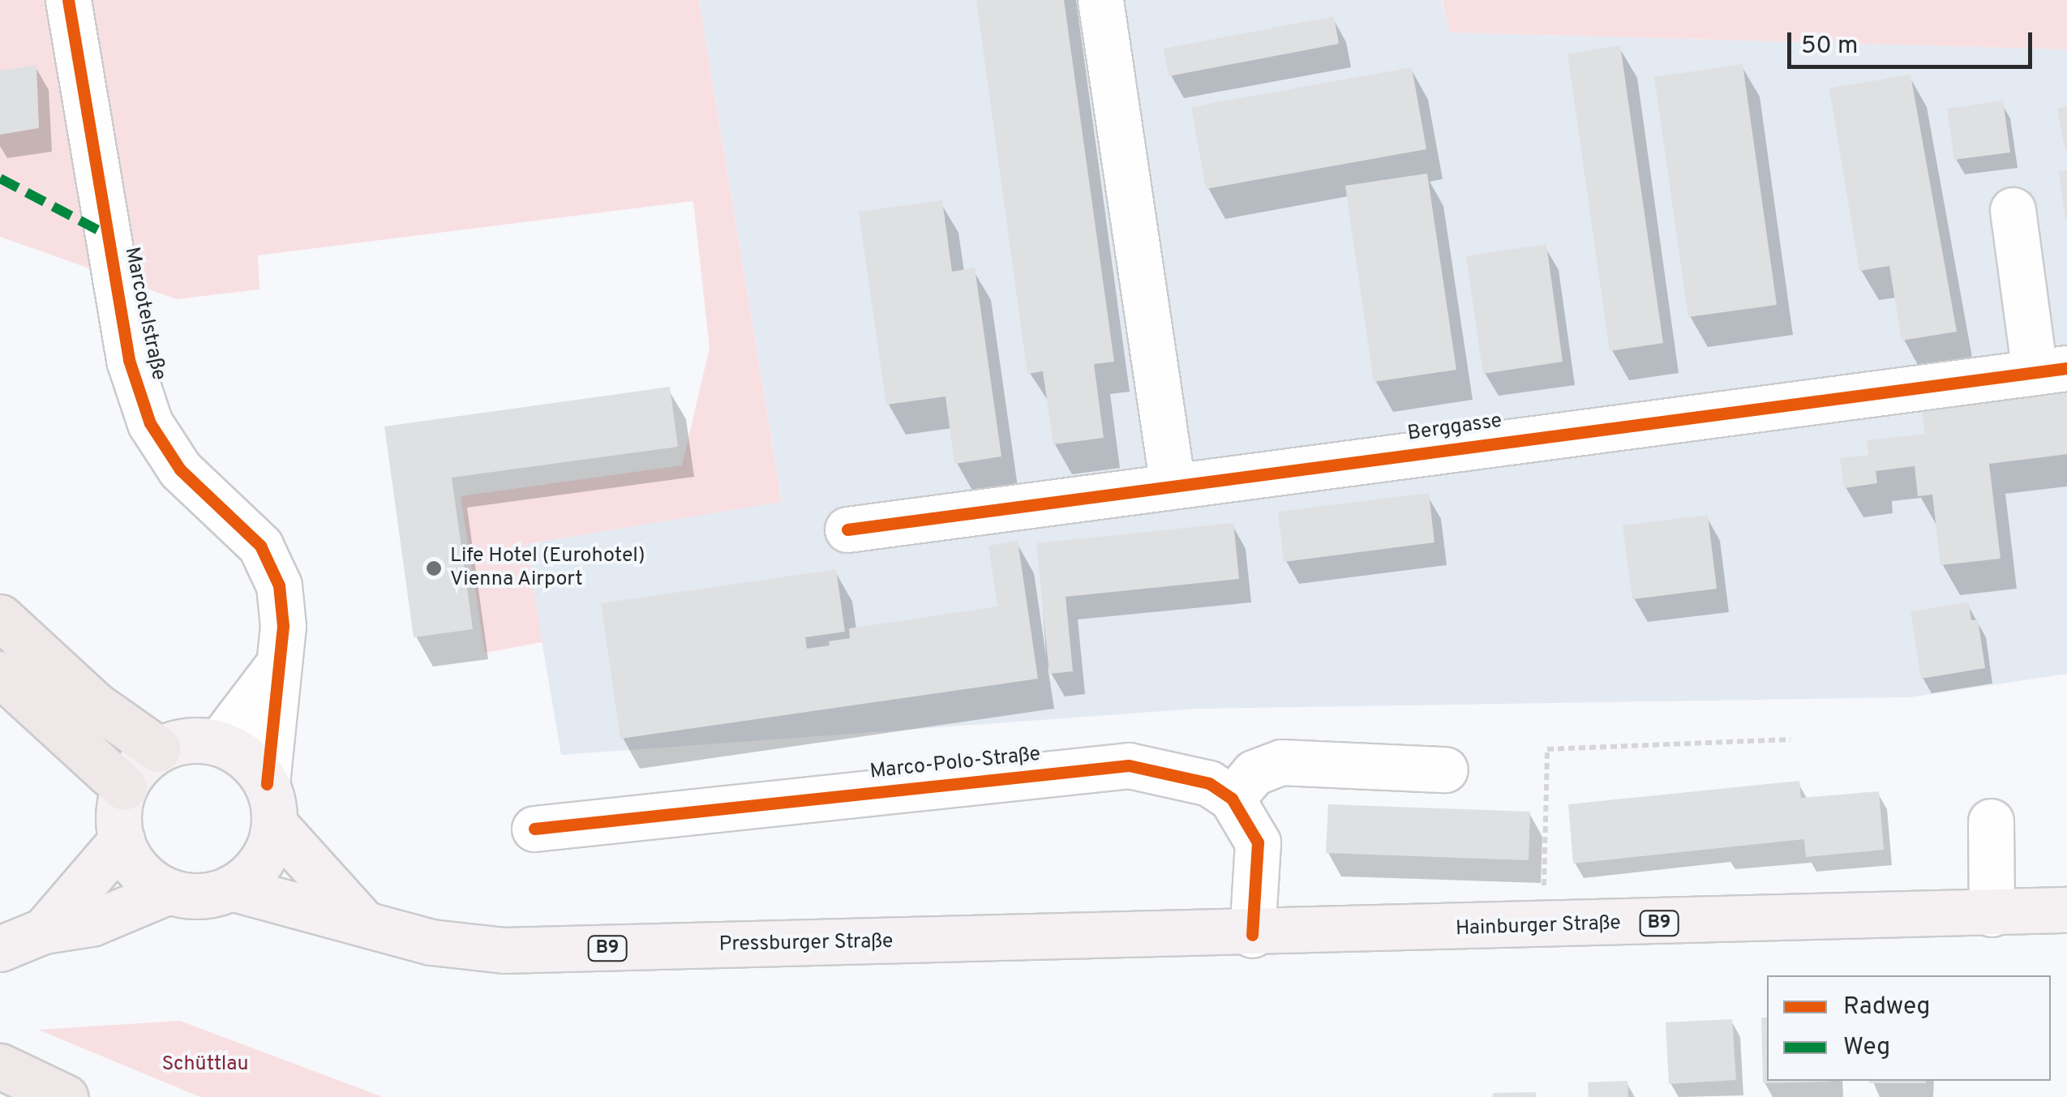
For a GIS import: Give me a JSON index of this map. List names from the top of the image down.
{
  "streets": {
    "main road": ["B9", "Hainburger Straße", "Pressburger Straße"],
    "street": ["Marcotelstraße", "Berggasse", "Marco-Polo-Straße"]
  },
  "crossings": [
    ["Marcotelstraße", "B9"],
    ["Marcotelstraße", "Pressburger Straße"],
    ["B9", "Pressburger Straße"],
    ["Hainburger Straße", "Pressburger Straße"]
  ],
  "parks": ["Schüttlau"],
  "places": ["Life Hotel (Eurohotel) Vienna Airport"],
  "legend": ["Radweg", "Weg"],
  "scale_bar": "50 m"
}
